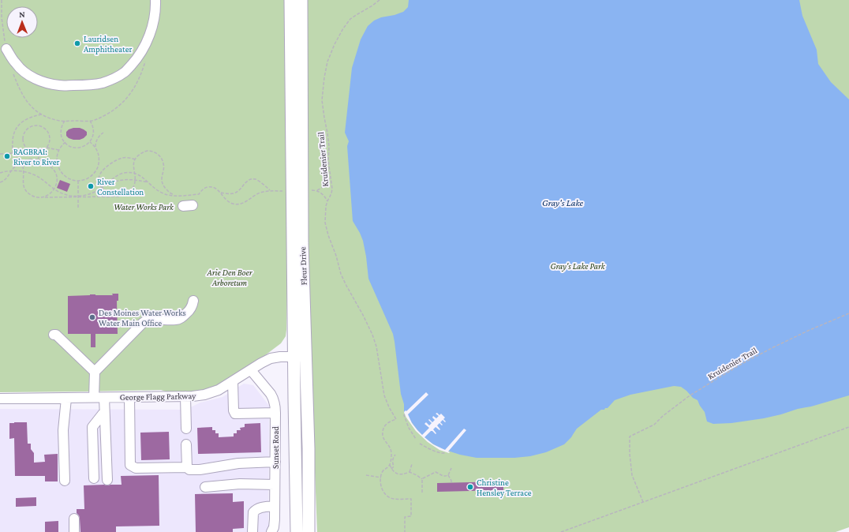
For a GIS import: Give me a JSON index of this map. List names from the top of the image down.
{
  "streets": {
    "main road": ["Fleur Drive"],
    "street": ["George Flagg Parkway", "Sunset Road"],
    "path": ["Kruidenier Trail"]
  },
  "crossings": [
    ["Fleur Drive", "George Flagg Parkway"],
    ["George Flagg Parkway", "Sunset Road"]
  ],
  "water": ["Gray's Lake"],
  "parks": ["Water Works Park", "Gray's Lake Park", "Arie Den Boer Arboretum"],
  "places": [
    "Lauridsen Amphitheater",
    "RAGBRAI: River to River",
    "River Constellation",
    "Des Moines Water Works Water Main Office",
    "Christine Hensley Terrace"
  ],
  "north": "top"
}
